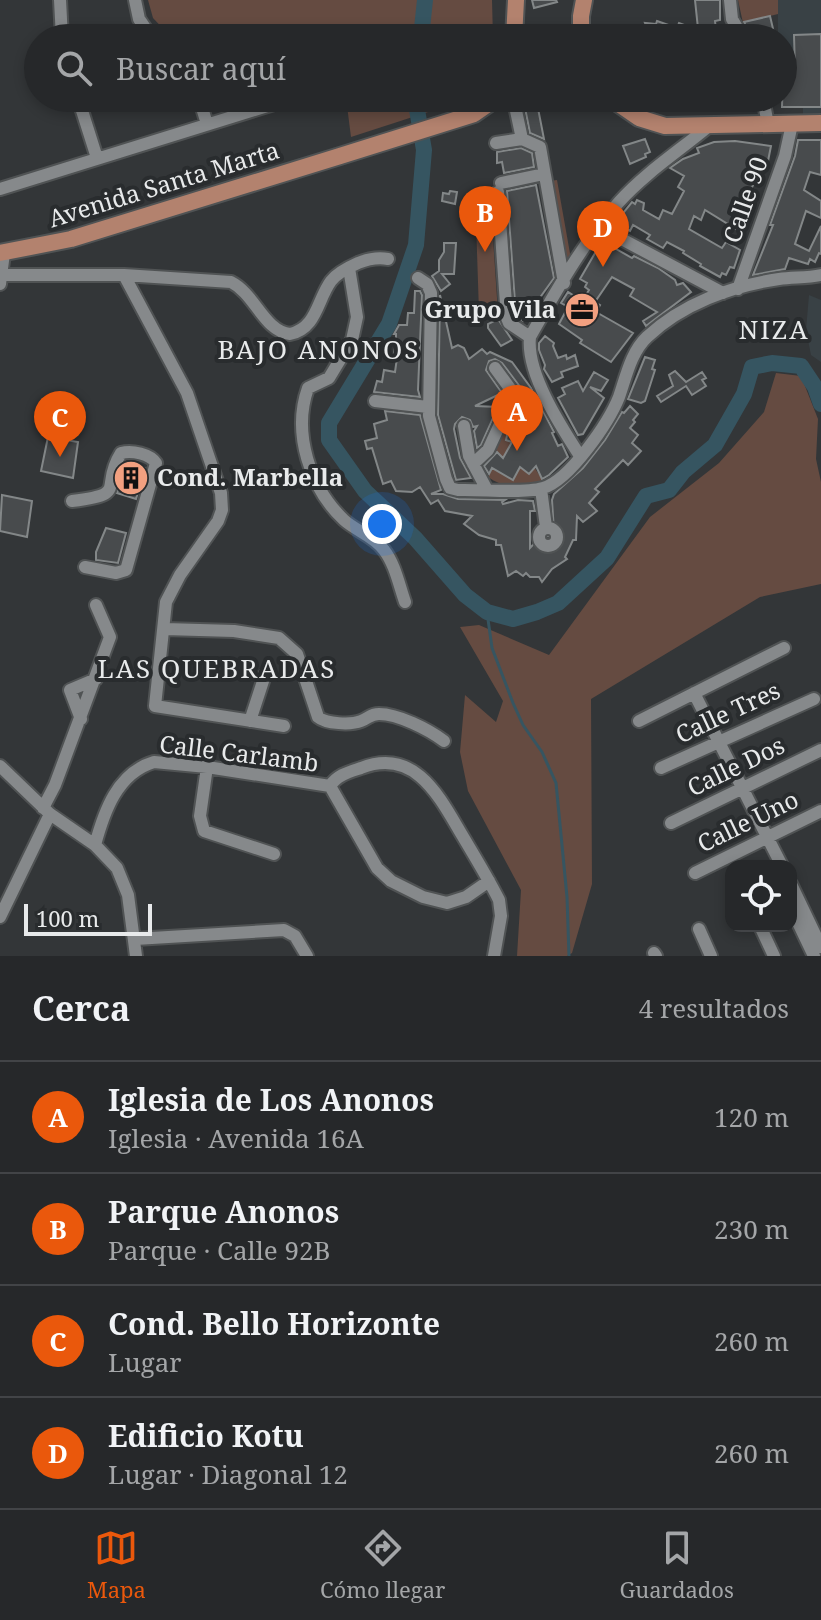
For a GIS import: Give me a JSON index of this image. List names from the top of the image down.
{
  "streets": {
    "main road": ["Avenida Santa Marta"],
    "street": [
      "Calle 90",
      "Calle Tres",
      "Calle Carlamb",
      "Calle Dos",
      "Calle Uno"
    ]
  },
  "districts": ["NIZA", "BAJO ANONOS", "LAS QUEBRADAS"],
  "places": {
    "office": ["Grupo Vila"],
    "building": ["Cond. Marbella"]
  },
  "scale_bar": "100 m",
  "page": {
    "search": "Buscar aquí",
    "pins": [
      "B",
      "D",
      "A",
      "C"
    ],
    "scale": "100 m",
    "heading": ["Cerca", "4 resultados"],
    "list": [
      {
        "mark": "A",
        "name": "Iglesia de Los Anonos",
        "note": "Iglesia · Avenida 16A",
        "value": "120 m"
      },
      {
        "mark": "B",
        "name": "Parque Anonos",
        "note": "Parque · Calle 92B",
        "value": "230 m"
      },
      {
        "mark": "C",
        "name": "Cond. Bello Horizonte",
        "note": "Lugar",
        "value": "260 m"
      },
      {
        "mark": "D",
        "name": "Edificio Kotu",
        "note": "Lugar · Diagonal 12",
        "value": "260 m"
      }
    ],
    "nav": ["Mapa", "Cómo llegar", "Guardados"]
  }
}
